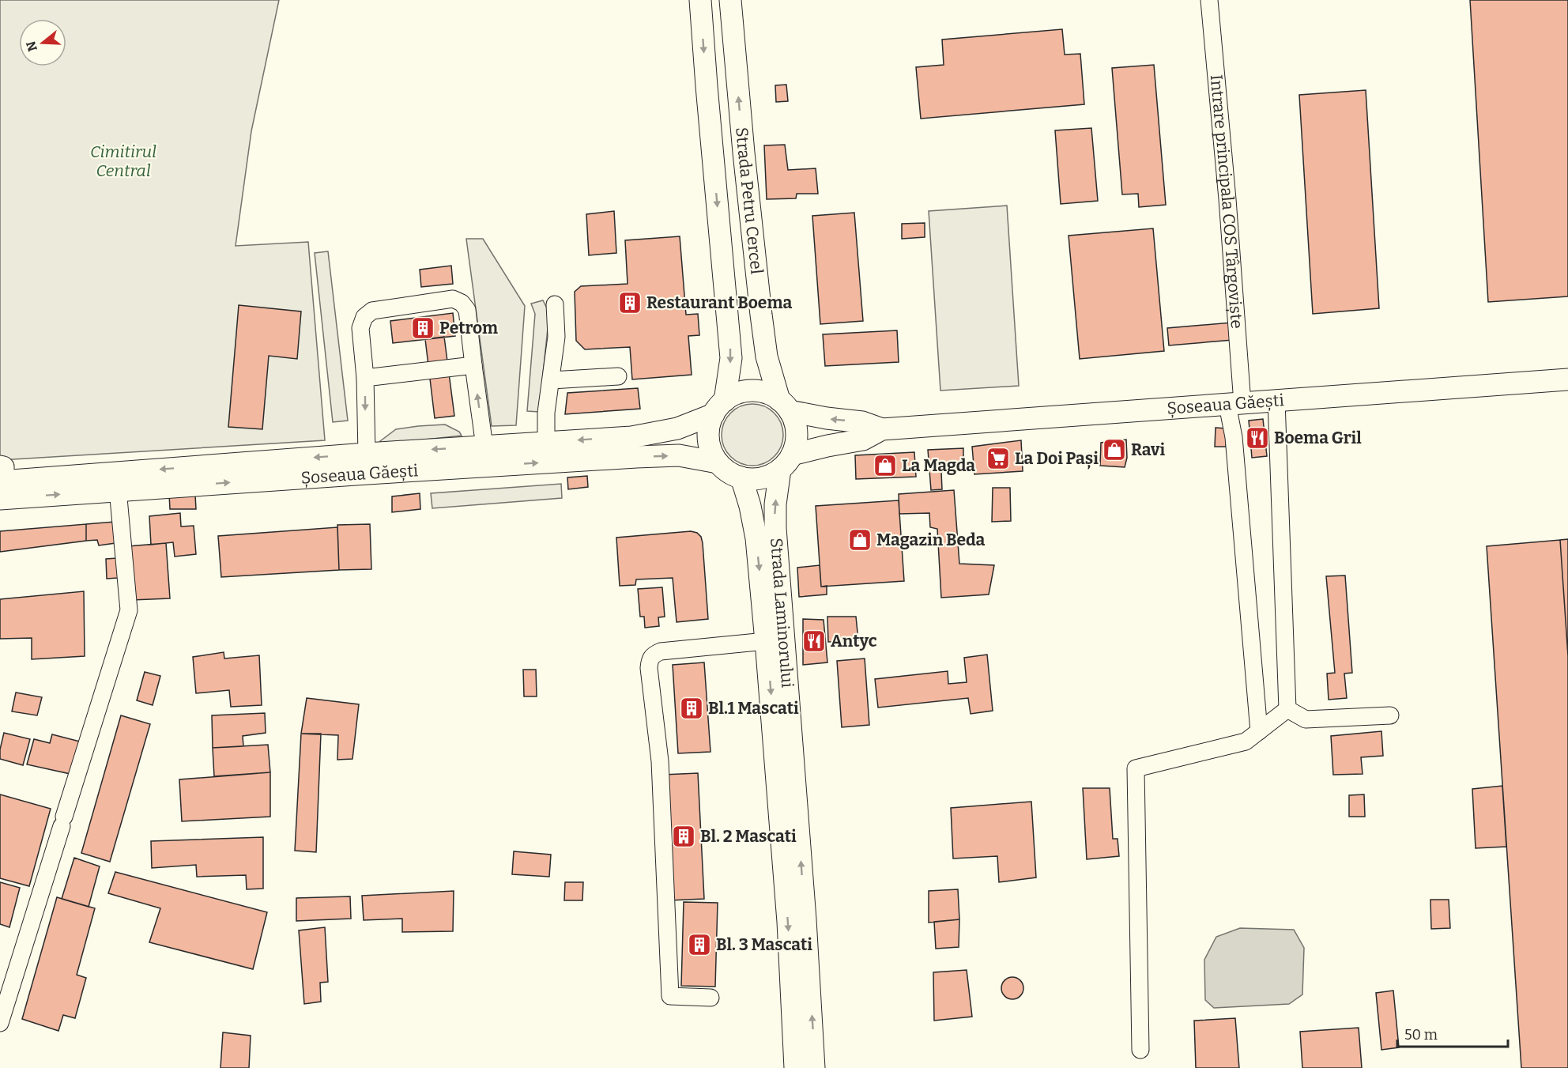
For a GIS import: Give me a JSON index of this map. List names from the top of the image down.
{
  "streets": {
    "main road": ["Strada Petru Cercel", "Șoseaua Găești", "Strada Laminorului"],
    "lane": ["Intrare principala COS Târgoviște"]
  },
  "crossings": [
    ["Strada Petru Cercel", "Șoseaua Găești"],
    ["Strada Petru Cercel", "Strada Laminorului"],
    ["Intrare principala COS Târgoviște", "Șoseaua Găești"],
    ["Șoseaua Găești", "Strada Laminorului"]
  ],
  "parks": ["Cimitirul Central"],
  "places": {
    "building": [
      "Restaurant Boema",
      "Petrom",
      "Bl.1 Mascati",
      "Bl. 2 Mascati",
      "Bl. 3 Mascati"
    ],
    "restaurant": ["Boema Gril", "Antyc"],
    "shop": ["Ravi", "La Magda", "Magazin Beda"],
    "supermarket": ["La Doi Pași"]
  },
  "scale_bar": "50 m",
  "north": "left"
}
